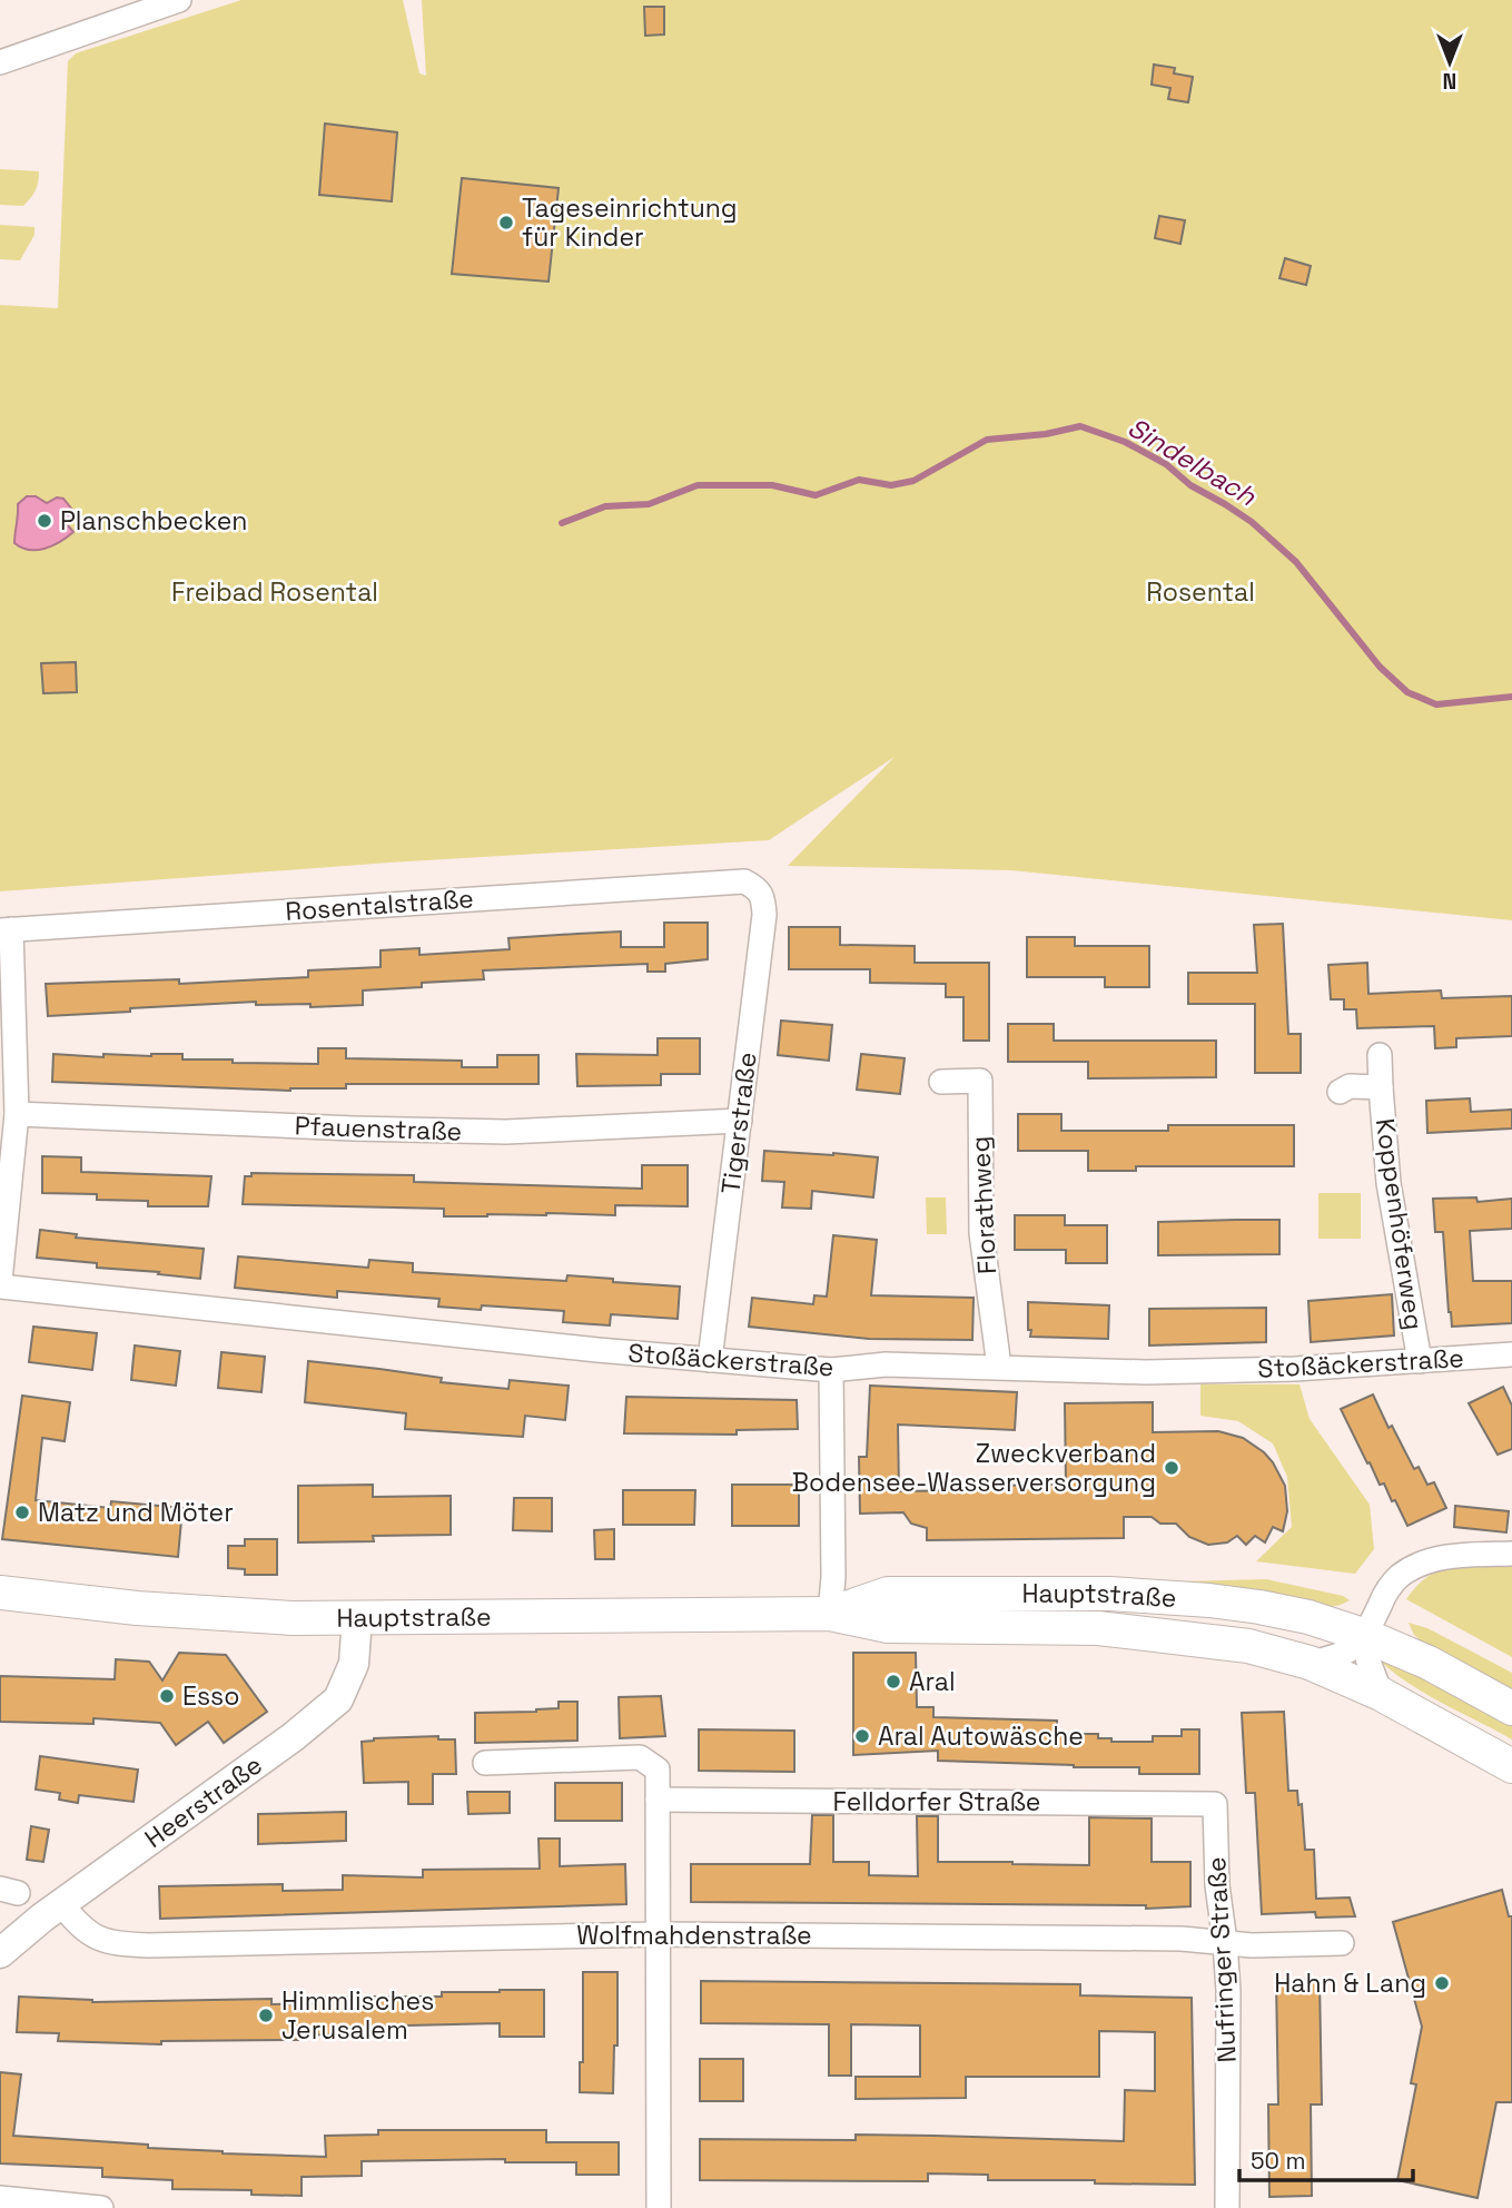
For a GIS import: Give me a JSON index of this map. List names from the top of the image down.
{
  "streets": {
    "main road": ["Hauptstraße"],
    "street": [
      "Rosentalstraße",
      "Tigerstraße",
      "Pfauenstraße",
      "Florathweg",
      "Koppenhöferweg",
      "Stoßäckerstraße",
      "Heerstraße",
      "Felldorfer Straße",
      "Wolfmahdenstraße",
      "Nufringer Straße"
    ]
  },
  "crossings": [
    ["Rosentalstraße", "Tigerstraße"],
    ["Tigerstraße", "Pfauenstraße"],
    ["Tigerstraße", "Stoßäckerstraße"],
    ["Florathweg", "Stoßäckerstraße"],
    ["Koppenhöferweg", "Stoßäckerstraße"],
    ["Hauptstraße", "Heerstraße"],
    ["Heerstraße", "Wolfmahdenstraße"],
    ["Felldorfer Straße", "Nufringer Straße"],
    ["Wolfmahdenstraße", "Nufringer Straße"]
  ],
  "water": ["Sindelbach"],
  "parks": ["Freibad Rosental", "Rosental"],
  "places": [
    "Tageseinrichtung für Kinder",
    "Planschbecken",
    "Zweckverband Bodensee-Wasserversorgung",
    "Matz und Möter",
    "Aral",
    "Esso",
    "Aral Autowäsche",
    "Hahn & Lang",
    "Himmlisches Jerusalem"
  ],
  "scale_bar": "50 m",
  "north": "bottom"
}
